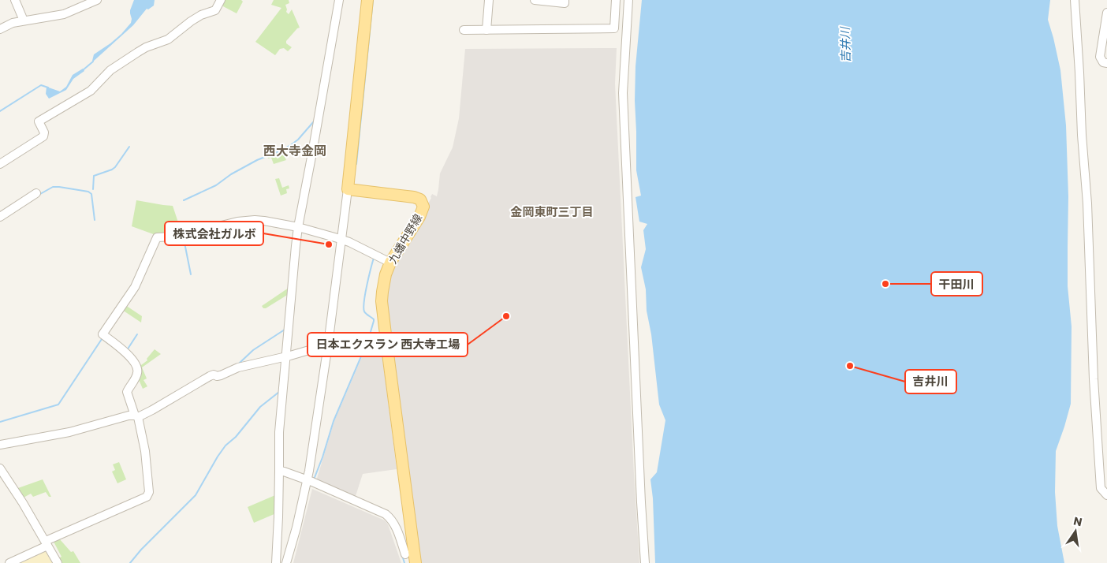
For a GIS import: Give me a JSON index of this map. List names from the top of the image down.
{
  "streets": {
    "main road": ["九蟠中野線"]
  },
  "districts": ["西大寺金岡", "金岡東町三丁目"],
  "water": ["吉井川"],
  "places": [
    "株式会社ガルボ",
    "干田川",
    "日本エクスラン 西大寺工場",
    "吉井川"
  ],
  "north": "top"
}
